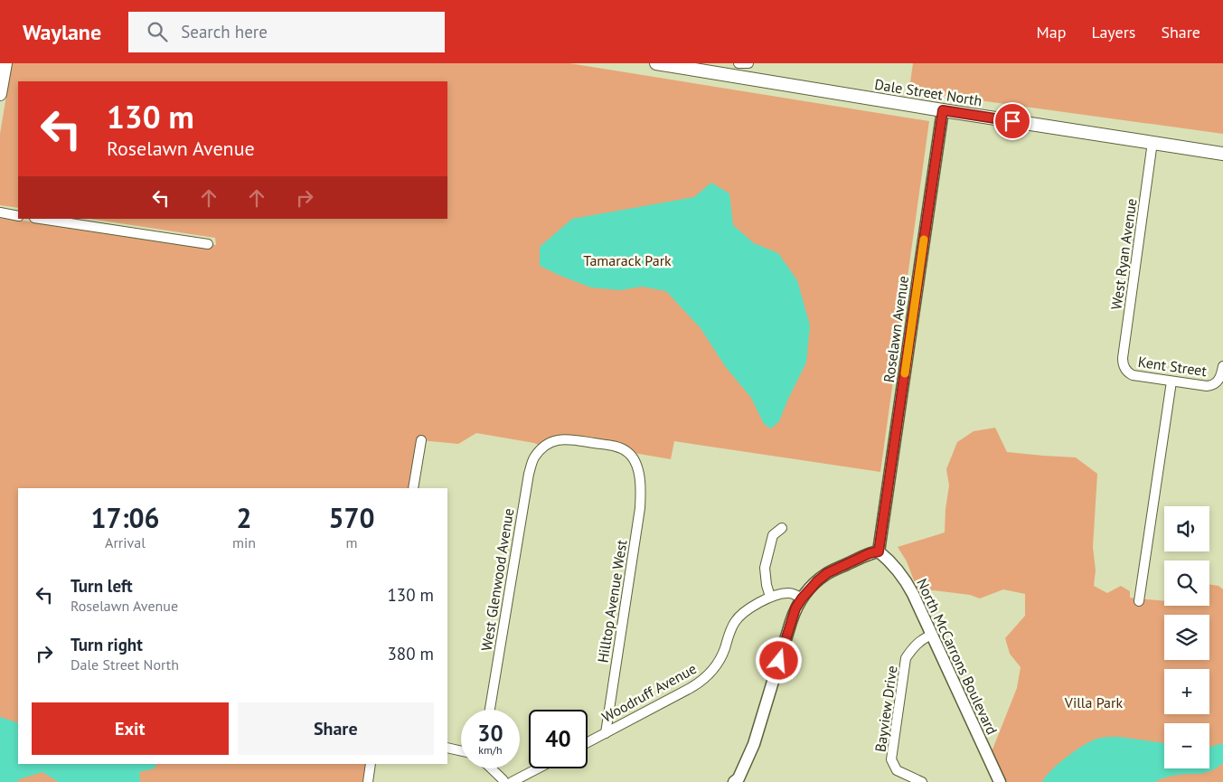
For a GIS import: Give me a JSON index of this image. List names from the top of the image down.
{
  "streets": {
    "main road": ["Dale Street North"],
    "street": [
      "West Ryan Avenue",
      "Roselawn Avenue",
      "Kent Street",
      "West Glenwood Avenue",
      "Hilltop Avenue West",
      "North McCarrons Boulevard",
      "Woodruff Avenue",
      "Bayview Drive"
    ]
  },
  "crossings": [
    ["Dale Street North", "West Ryan Avenue"],
    ["Dale Street North", "Roselawn Avenue"],
    ["West Ryan Avenue", "Kent Street"],
    ["Roselawn Avenue", "North McCarrons Boulevard"],
    ["West Glenwood Avenue", "Hilltop Avenue West"],
    ["Hilltop Avenue West", "Woodruff Avenue"],
    ["North McCarrons Boulevard", "Bayview Drive"]
  ],
  "parks": ["Tamarack Park", "Villa Park"],
  "page": {
    "header": "Waylane",
    "search": "Search here",
    "nav": ["Map", "Layers", "Share"],
    "turn": ["130 m", "Roselawn Avenue"],
    "eta": [
      "17:06",
      "Arrival",
      "2",
      "min",
      "570",
      "m"
    ],
    "map_buttons": ["+", "−"],
    "list": [
      {
        "name": "Turn left",
        "note": "Roselawn Avenue",
        "value": "130 m"
      },
      {
        "name": "Turn right",
        "note": "Dale Street North",
        "value": "380 m"
      }
    ],
    "buttons": ["Exit", "Share"],
    "speed": "30 km/h",
    "limit": "40"
  }
}
